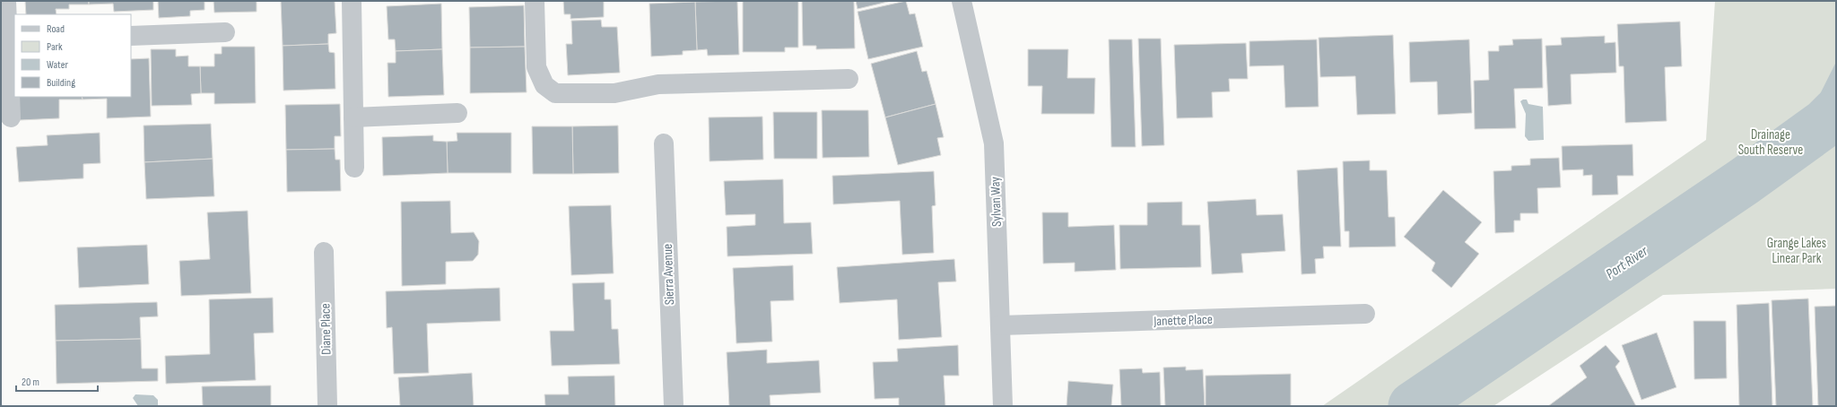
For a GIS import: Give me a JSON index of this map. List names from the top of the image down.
{
  "streets": {
    "street": [
      "Sylvan Way",
      "Sierra Avenue",
      "Janette Place",
      "Diane Place"
    ]
  },
  "crossings": [
    ["Sylvan Way", "Janette Place"]
  ],
  "water": ["Port River"],
  "parks": ["Drainage South Reserve", "Grange Lakes Linear Park"],
  "legend": [
    "Road",
    "Park",
    "Water",
    "Building"
  ],
  "scale_bar": "20 m"
}
